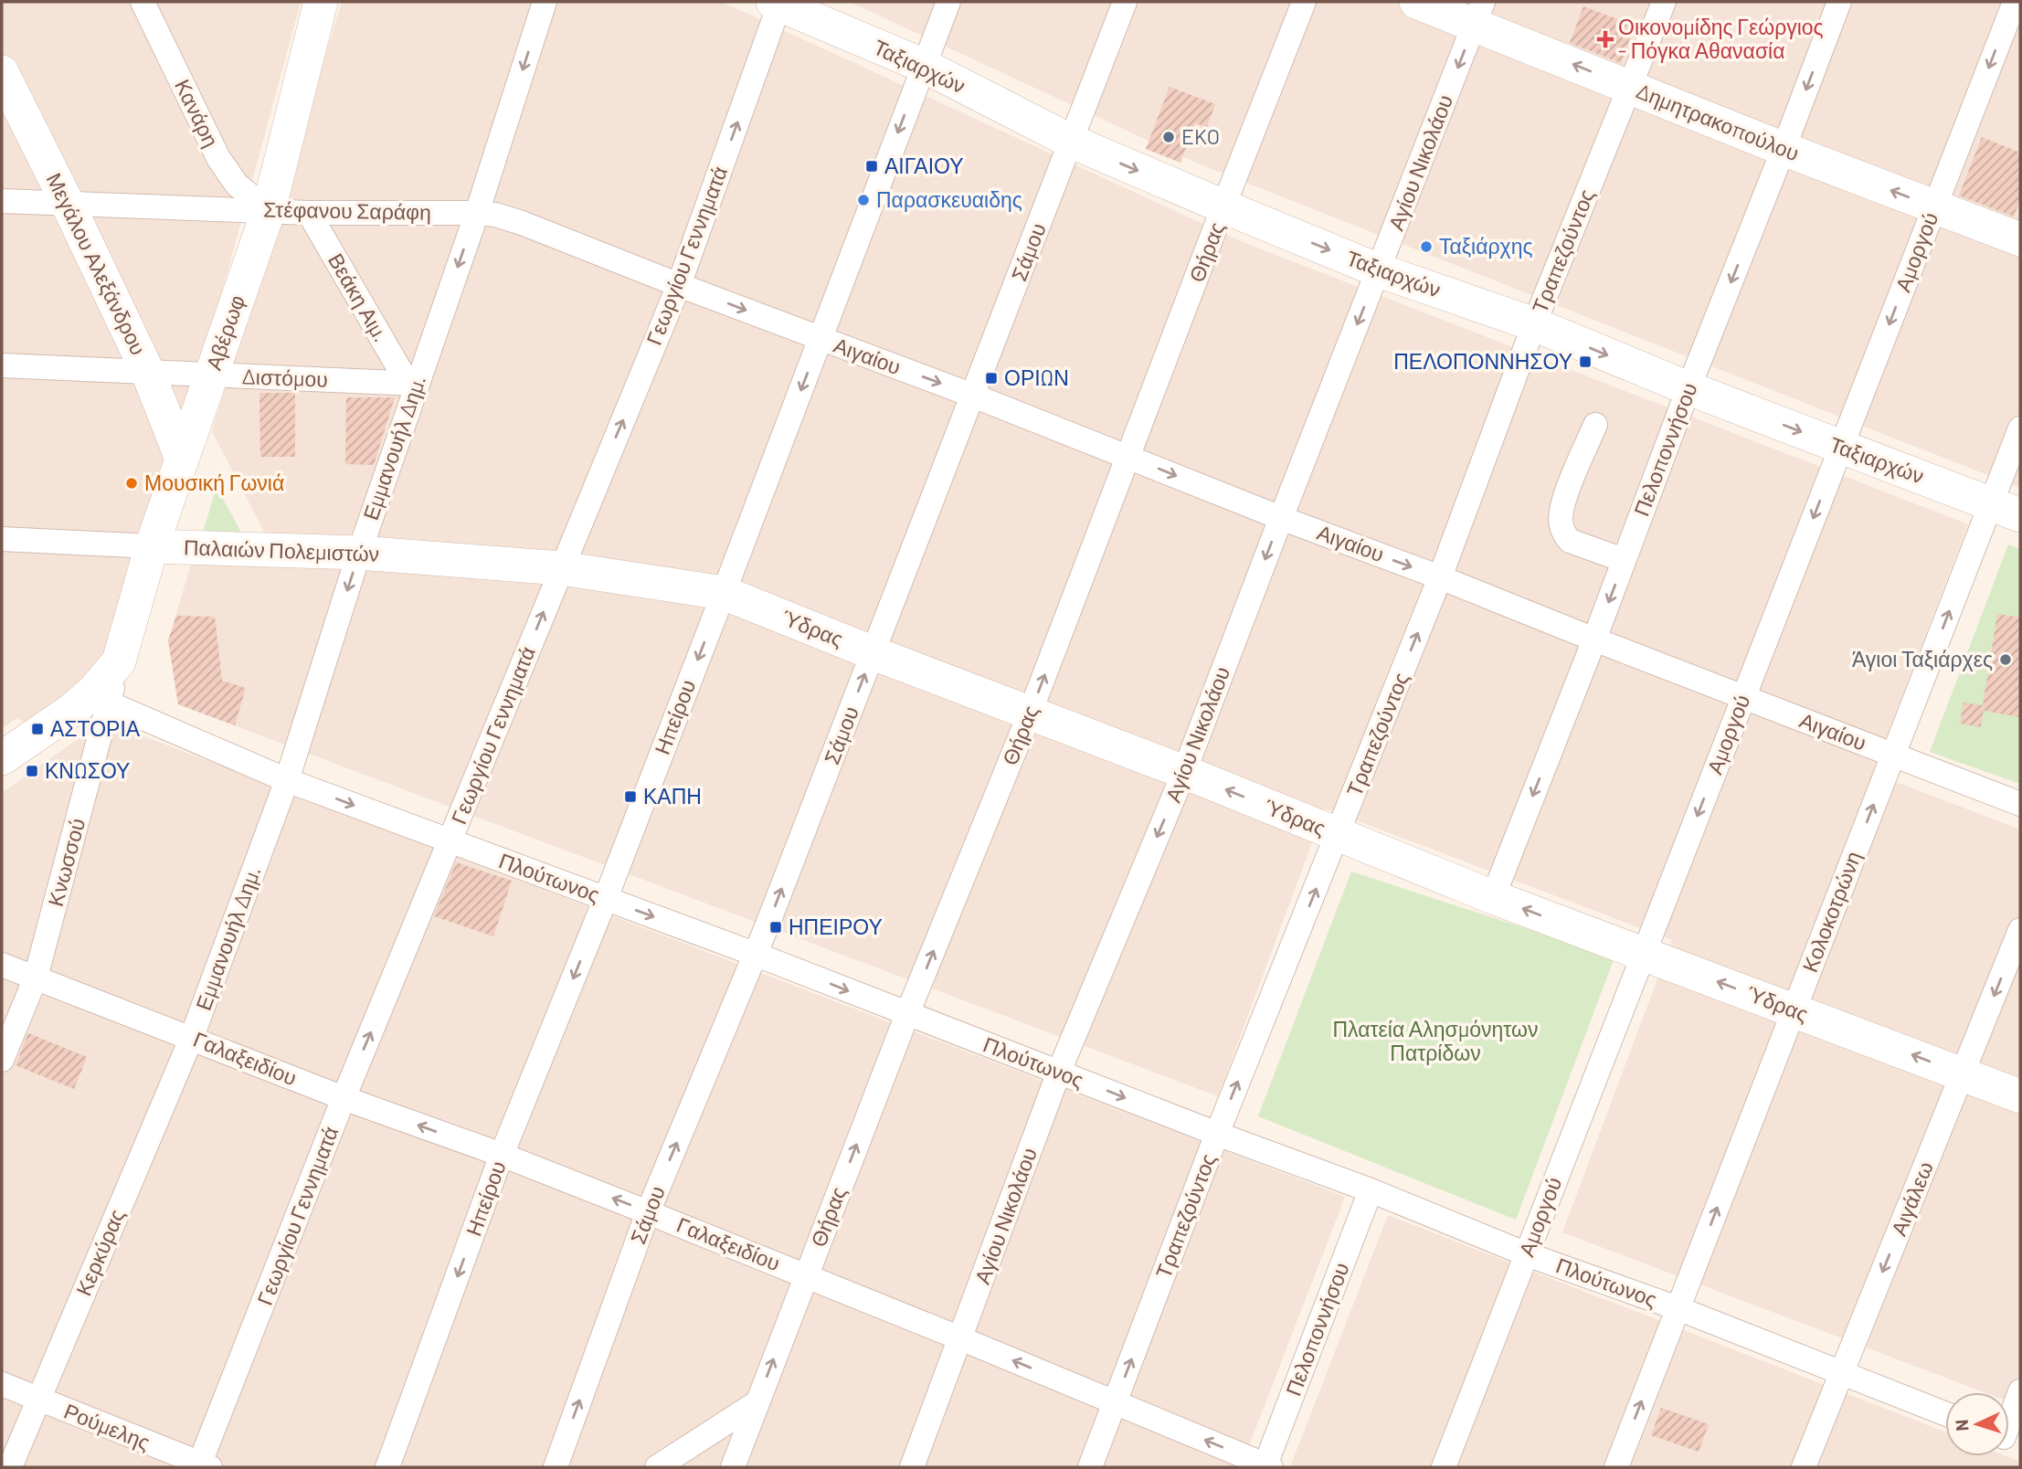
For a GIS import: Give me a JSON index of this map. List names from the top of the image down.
{
  "streets": {
    "street": [
      "Ταξιαρχών",
      "Κανάρη",
      "Δημητρακοπούλου",
      "Αγίου Νικολάου",
      "Στέφανου Σαράφη",
      "Τραπεζούντος",
      "Σάμου",
      "Θήρας",
      "Αμοργού",
      "Γεωργίου Γεννηματά",
      "Μεγάλου Αλεξάνδρου",
      "Βεάκη Αιμ.",
      "Αβέρωφ",
      "Αιγαίου",
      "Διστόμου",
      "Εμμανουήλ Δημ.",
      "Πελοποννήσου",
      "Παλαιών Πολεμιστών",
      "Ύδρας",
      "Ηπείρου",
      "Κνωσσού",
      "Πλούτωνος",
      "Κολοκοτρώνη",
      "Γαλαξειδίου",
      "Αιγάλεω",
      "Κερκύρας",
      "Ρούμελης"
    ]
  },
  "crossings": [
    ["Ταξιαρχών", "Αγίου Νικολάου"],
    ["Ταξιαρχών", "Τραπεζούντος"],
    ["Ταξιαρχών", "Σάμου"],
    ["Ταξιαρχών", "Θήρας"],
    ["Ταξιαρχών", "Αμοργού"],
    ["Ταξιαρχών", "Γεωργίου Γεννηματά"],
    ["Ταξιαρχών", "Πελοποννήσου"],
    ["Ταξιαρχών", "Ηπείρου"],
    ["Ταξιαρχών", "Κολοκοτρώνη"],
    ["Κανάρη", "Στέφανου Σαράφη"],
    ["Κανάρη", "Αβέρωφ"],
    ["Δημητρακοπούλου", "Αγίου Νικολάου"],
    ["Δημητρακοπούλου", "Τραπεζούντος"],
    ["Δημητρακοπούλου", "Αμοργού"],
    ["Δημητρακοπούλου", "Πελοποννήσου"],
    ["Αγίου Νικολάου", "Αιγαίου"],
    ["Αγίου Νικολάου", "Ύδρας"],
    ["Αγίου Νικολάου", "Πλούτωνος"],
    ["Αγίου Νικολάου", "Γαλαξειδίου"],
    ["Στέφανου Σαράφη", "Γεωργίου Γεννηματά"],
    ["Στέφανου Σαράφη", "Μεγάλου Αλεξάνδρου"],
    ["Στέφανου Σαράφη", "Βεάκη Αιμ."],
    ["Στέφανου Σαράφη", "Αβέρωφ"],
    ["Στέφανου Σαράφη", "Αιγαίου"],
    ["Στέφανου Σαράφη", "Εμμανουήλ Δημ."],
    ["Τραπεζούντος", "Αιγαίου"],
    ["Τραπεζούντος", "Ύδρας"],
    ["Τραπεζούντος", "Πλούτωνος"],
    ["Τραπεζούντος", "Γαλαξειδίου"],
    ["Σάμου", "Αιγαίου"],
    ["Σάμου", "Ύδρας"],
    ["Σάμου", "Πλούτωνος"],
    ["Σάμου", "Γαλαξειδίου"],
    ["Θήρας", "Αιγαίου"],
    ["Θήρας", "Ύδρας"],
    ["Θήρας", "Πλούτωνος"],
    ["Θήρας", "Γαλαξειδίου"],
    ["Αμοργού", "Αιγαίου"],
    ["Αμοργού", "Ύδρας"],
    ["Αμοργού", "Πλούτωνος"],
    ["Γεωργίου Γεννηματά", "Αιγαίου"],
    ["Γεωργίου Γεννηματά", "Παλαιών Πολεμιστών"],
    ["Γεωργίου Γεννηματά", "Ύδρας"],
    ["Γεωργίου Γεννηματά", "Πλούτωνος"],
    ["Γεωργίου Γεννηματά", "Γαλαξειδίου"],
    ["Γεωργίου Γεννηματά", "Ρούμελης"],
    ["Μεγάλου Αλεξάνδρου", "Αβέρωφ"],
    ["Μεγάλου Αλεξάνδρου", "Διστόμου"],
    ["Βεάκη Αιμ.", "Διστόμου"],
    ["Βεάκη Αιμ.", "Εμμανουήλ Δημ."],
    ["Αβέρωφ", "Διστόμου"],
    ["Αβέρωφ", "Παλαιών Πολεμιστών"],
    ["Αβέρωφ", "Κνωσσού"],
    ["Αιγαίου", "Πελοποννήσου"],
    ["Αιγαίου", "Ηπείρου"],
    ["Αιγαίου", "Κολοκοτρώνη"],
    ["Διστόμου", "Εμμανουήλ Δημ."],
    ["Εμμανουήλ Δημ.", "Παλαιών Πολεμιστών"],
    ["Εμμανουήλ Δημ.", "Πλούτωνος"],
    ["Εμμανουήλ Δημ.", "Γαλαξειδίου"],
    ["Εμμανουήλ Δημ.", "Κερκύρας"],
    ["Πελοποννήσου", "Ύδρας"],
    ["Πελοποννήσου", "Πλούτωνος"],
    ["Πελοποννήσου", "Γαλαξειδίου"],
    ["Παλαιών Πολεμιστών", "Ύδρας"],
    ["Ύδρας", "Ηπείρου"],
    ["Ύδρας", "Κολοκοτρώνη"],
    ["Ύδρας", "Αιγάλεω"],
    ["Ηπείρου", "Πλούτωνος"],
    ["Ηπείρου", "Γαλαξειδίου"],
    ["Κνωσσού", "Πλούτωνος"],
    ["Κνωσσού", "Γαλαξειδίου"],
    ["Πλούτωνος", "Κολοκοτρώνη"],
    ["Πλούτωνος", "Αιγάλεω"],
    ["Γαλαξειδίου", "Κερκύρας"],
    ["Κερκύρας", "Ρούμελης"]
  ],
  "one_way": [
    "Ταξιαρχών",
    "Δημητρακοπούλου",
    "Αγίου Νικολάου",
    "Τραπεζούντος",
    "Σάμου",
    "Θήρας",
    "Αμοργού",
    "Γεωργίου Γεννηματά",
    "Αιγαίου",
    "Εμμανουήλ Δημ.",
    "Πελοποννήσου",
    "Ύδρας",
    "Ηπείρου",
    "Κολοκοτρώνη",
    "Γαλαξειδίου",
    "Αιγάλεω"
  ],
  "parks": ["Πλατεία Αλησμόνητων Πατρίδων"],
  "places": {
    "health": ["Οικονομίδης Γεώργιος - Πόγκα Αθανασία"],
    "other": [
      "EKO",
      "Παρασκευαιδης",
      "Ταξιάρχης",
      "Μουσική Γωνιά",
      "Άγιοι Ταξιάρχες"
    ],
    "transit": [
      "ΑΙΓΑΙΟΥ",
      "ΠΕΛΟΠΟΝΝΗΣΟΥ",
      "ΟΡΙΩΝ",
      "ΑΣΤΟΡΙΑ",
      "ΚΝΩΣΟΥ",
      "ΚΑΠΗ",
      "ΗΠΕΙΡΟΥ"
    ]
  },
  "north": "left"
}
